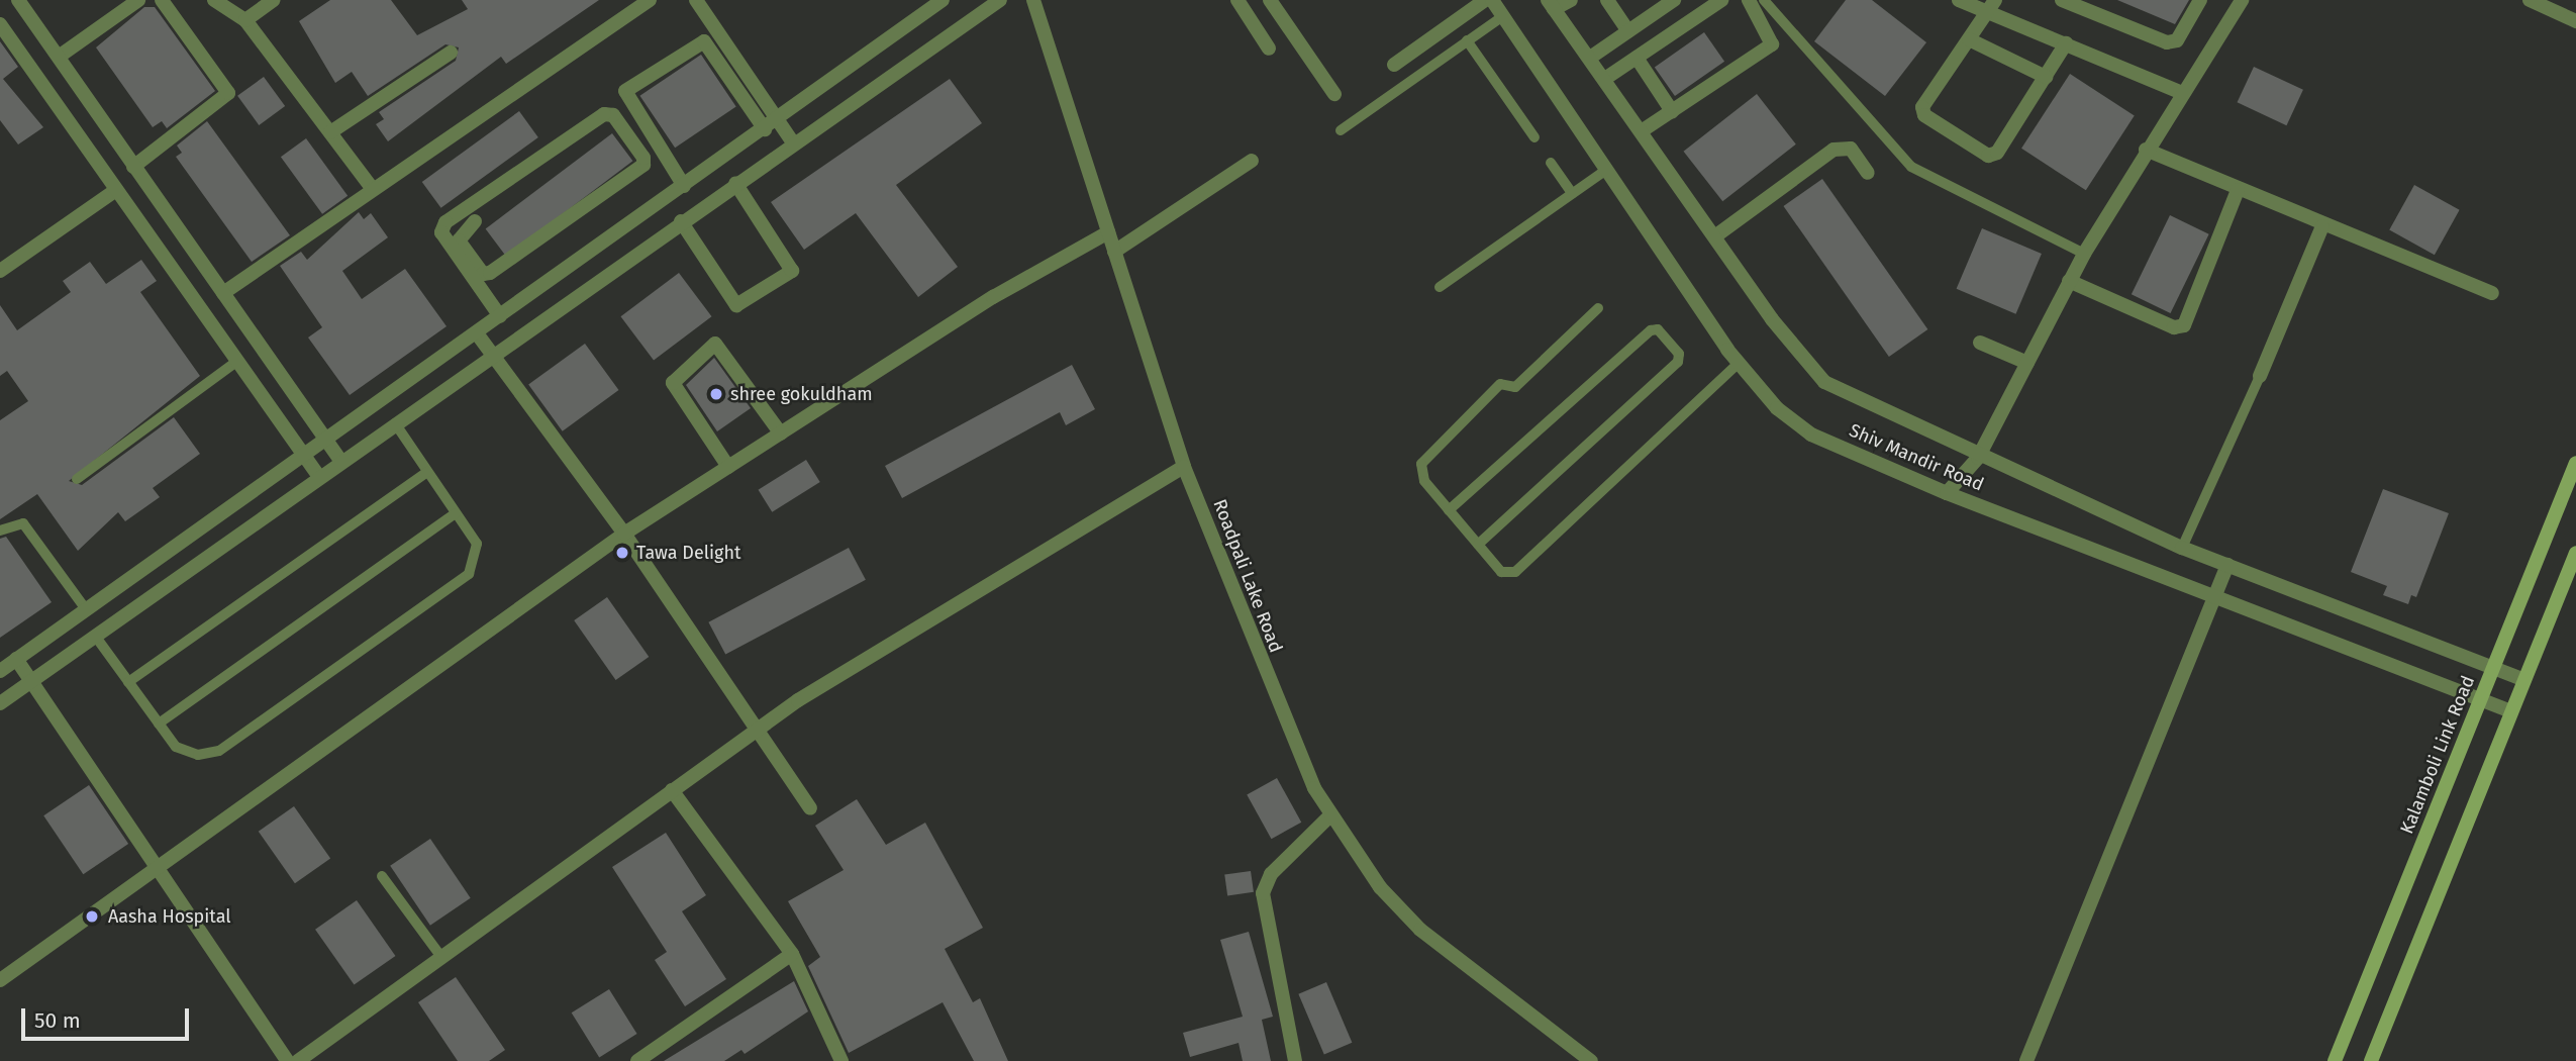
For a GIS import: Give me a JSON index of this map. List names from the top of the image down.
{
  "streets": {
    "main road": ["Kalamboli Link Road"],
    "street": ["Shiv Mandir Road", "Roadpali Lake Road"]
  },
  "crossings": [
    ["Shiv Mandir Road", "Kalamboli Link Road"]
  ],
  "places": ["shree gokuldham", "Tawa Delight", "Aasha Hospital"],
  "scale_bar": "50 m"
}
